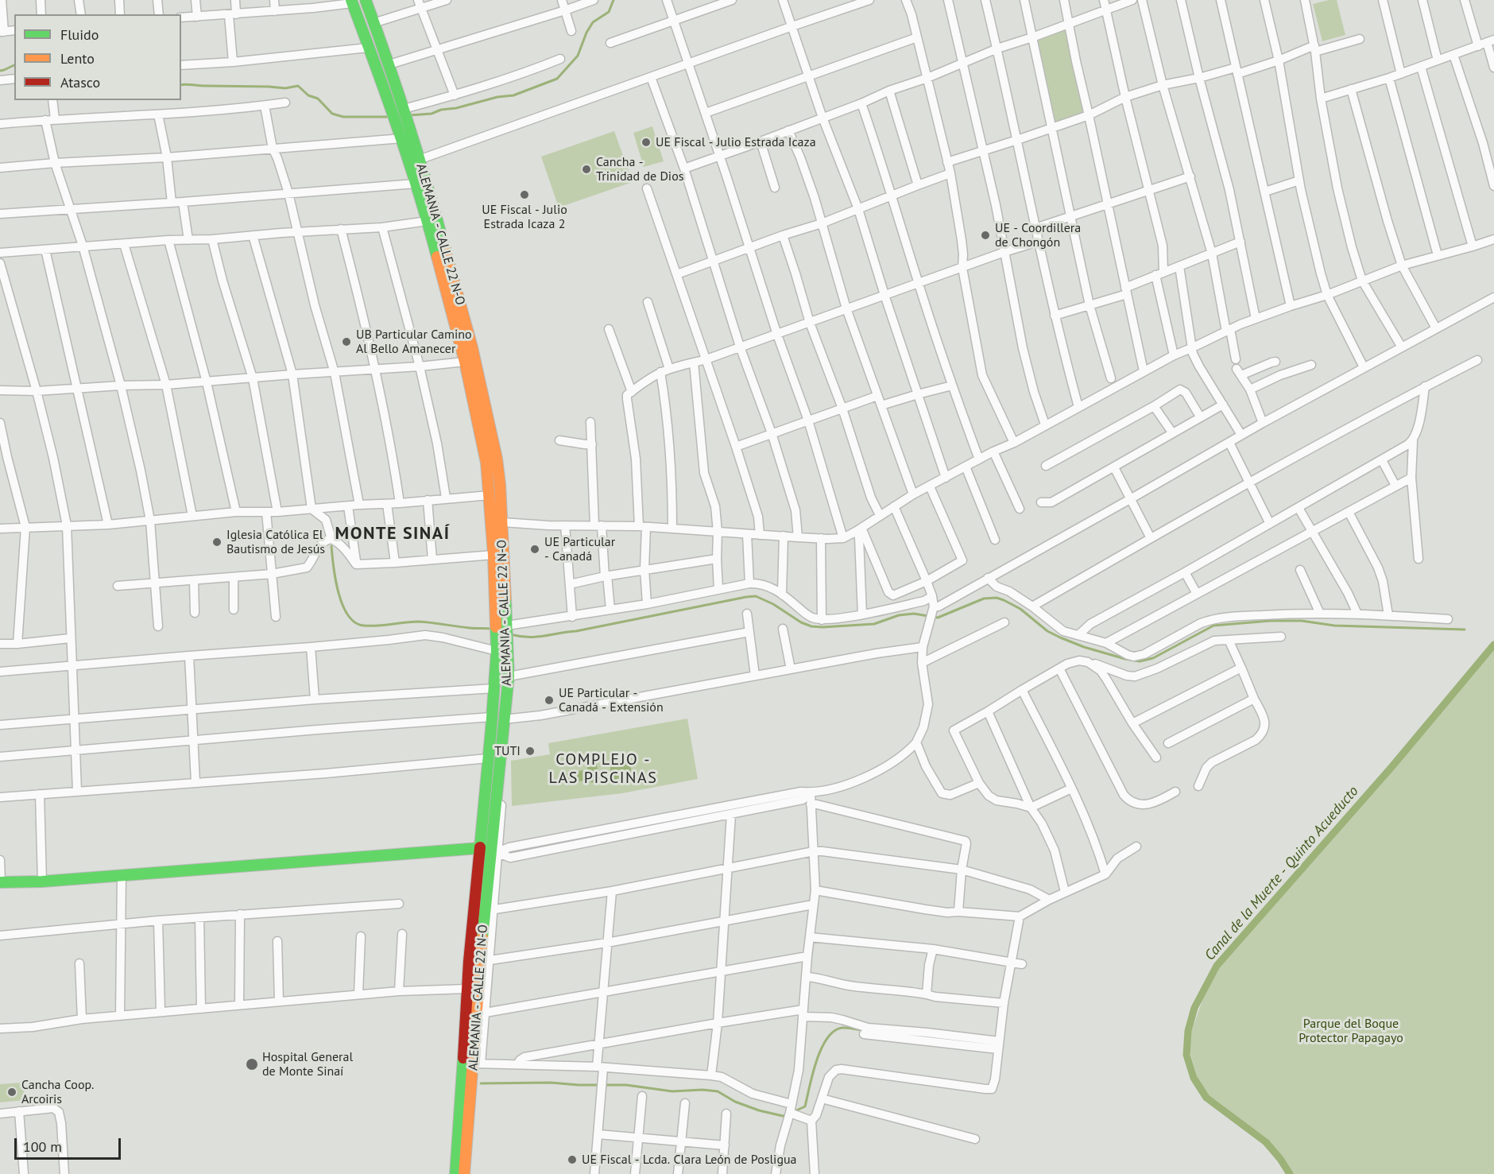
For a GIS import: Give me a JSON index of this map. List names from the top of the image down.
{
  "streets": {
    "street": ["ALEMANIA - CALLE 22 N-O"]
  },
  "districts": ["MONTE SINAÍ", "COMPLEJO - LAS PISCINAS"],
  "water": ["Canal de la Muerte - Quinto Acueducto"],
  "parks": ["Parque del Boque Protector Papagayo"],
  "places": [
    "UE Fiscal - Julio Estrada Icaza",
    "Cancha - Trinidad de Dios",
    "UE Fiscal - Julio Estrada Icaza 2",
    "UE - Coordillera de Chongón",
    "UB Particular Camino Al Bello Amanecer",
    "Iglesia Católica El Bautismo de Jesús",
    "UE Particular - Canadá",
    "UE Particular - Canadá - Extensión",
    "TUTI",
    "Hospital General de Monte Sinaí",
    "Cancha Coop. Arcoiris",
    "UE Fiscal - Lcda. Clara León de Posligua"
  ],
  "legend": ["Fluido", "Lento", "Atasco"],
  "scale_bar": "100 m"
}
